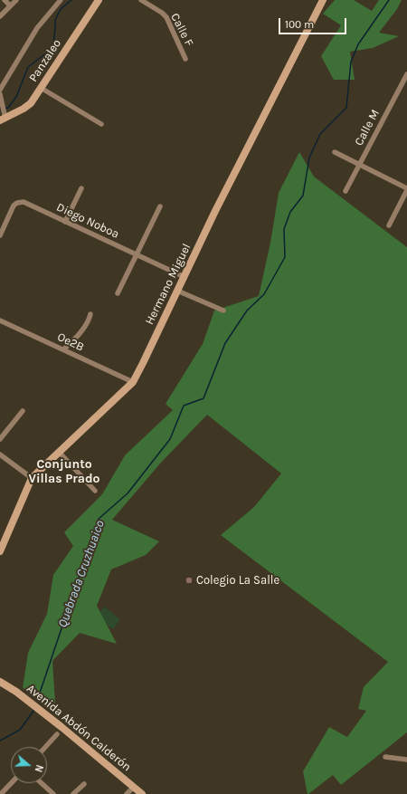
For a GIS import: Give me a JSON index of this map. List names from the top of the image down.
{
  "streets": {
    "street": [
      "Calle F",
      "Panzaleo",
      "Calle M",
      "Diego Noboa",
      "Hermano Miguel",
      "Oe2B",
      "Avenida Abdón Calderón"
    ]
  },
  "crossings": [
    ["Diego Noboa", "Hermano Miguel"],
    ["Hermano Miguel", "Oe2B"]
  ],
  "districts": ["Conjunto Villas Prado"],
  "water": ["Quebrada Cruzhuaico"],
  "places": ["Colegio La Salle"],
  "scale_bar": "100 m",
  "north": "right"
}
